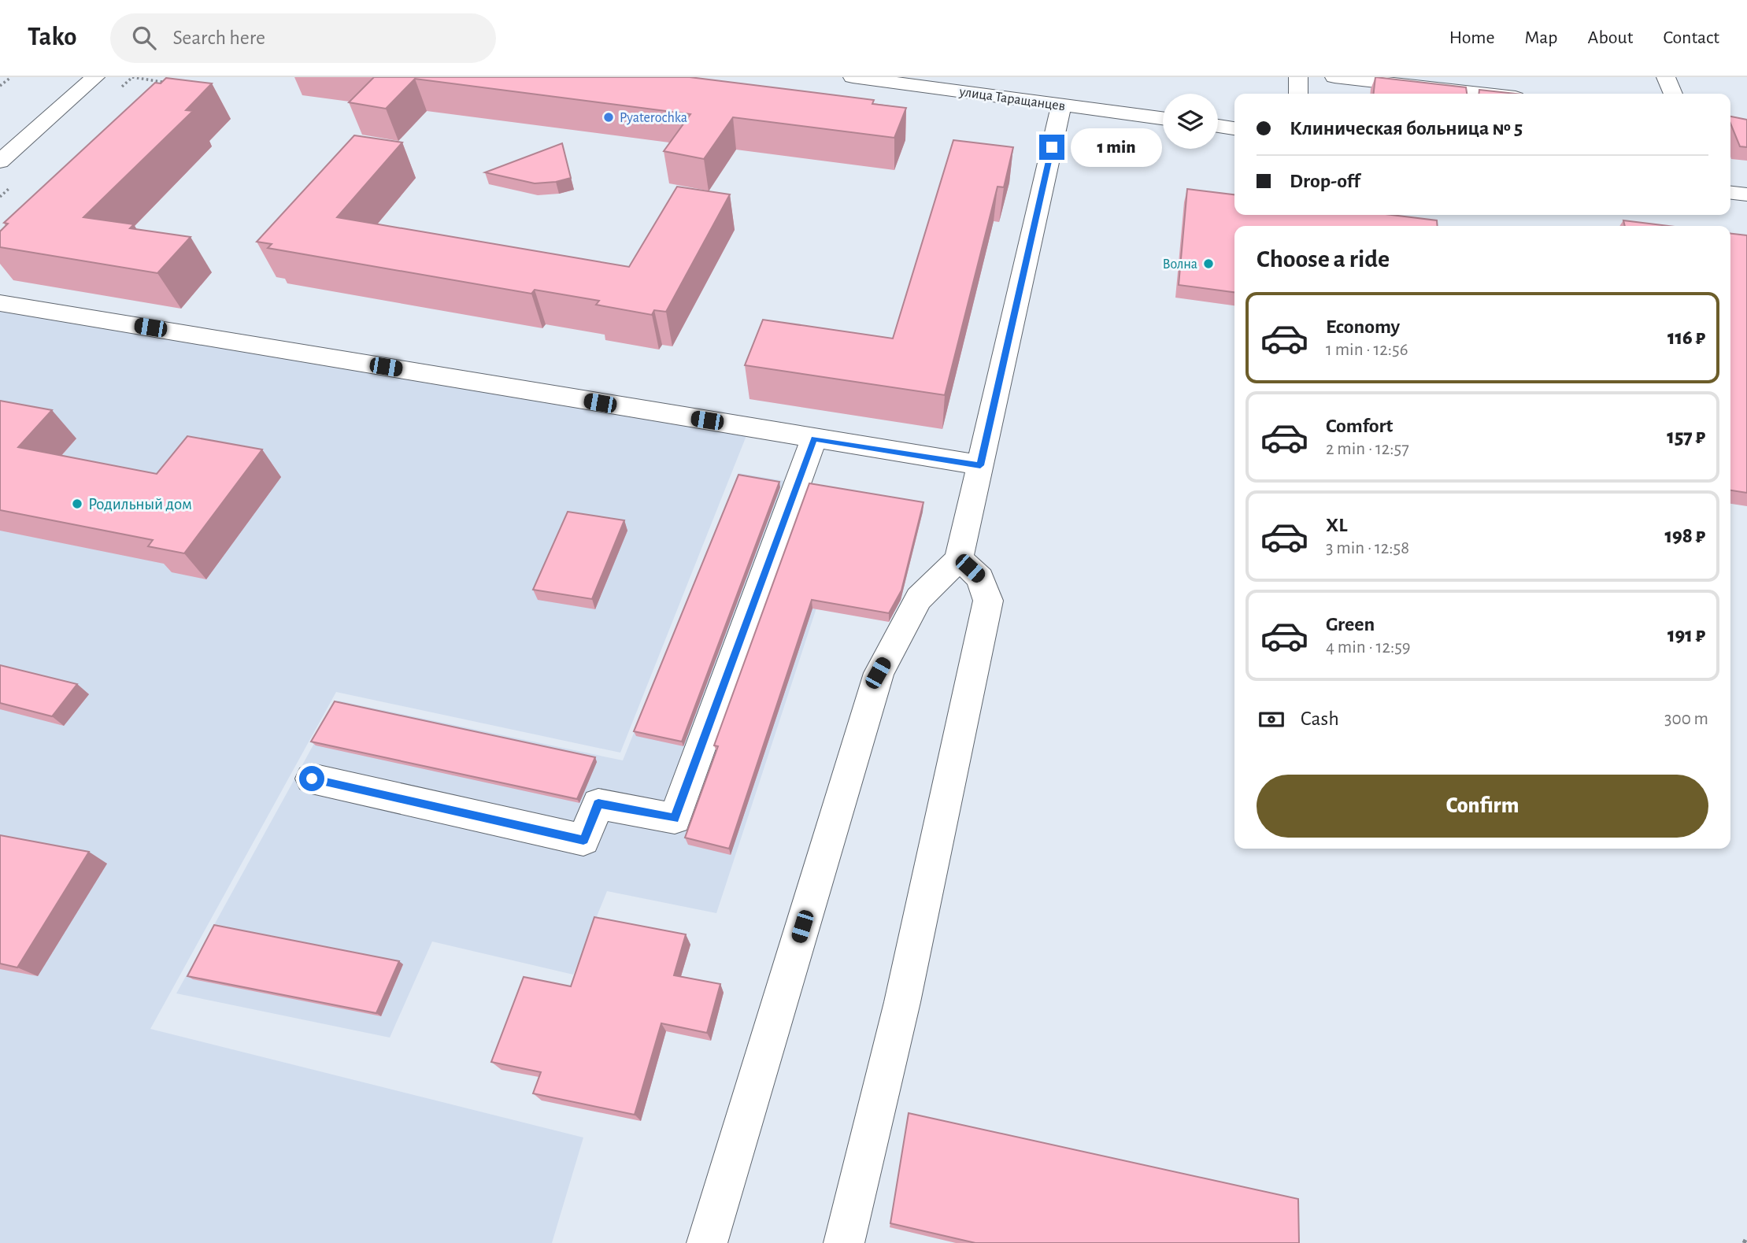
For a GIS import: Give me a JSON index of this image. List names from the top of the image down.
{
  "streets": {
    "street": ["улица Таращанцев"]
  },
  "places": ["Pyaterochka", "Волна", "Родильный дом"],
  "page": {
    "header": "Tako",
    "search": "Search here",
    "nav": [
      "Home",
      "Map",
      "About",
      "Contact"
    ],
    "banner": ["Клиническая больница № 5", "Drop-off"],
    "bubble": "1 min",
    "heading": "Choose a ride",
    "list": [
      {
        "name": "Economy",
        "note": "1 min · 12:56",
        "value": "116 ₽"
      },
      {
        "name": "Comfort",
        "note": "2 min · 12:57",
        "value": "157 ₽"
      },
      {
        "name": "XL",
        "note": "3 min · 12:58",
        "value": "198 ₽"
      },
      {
        "name": "Green",
        "note": "4 min · 12:59",
        "value": "191 ₽"
      }
    ],
    "pay": ["Cash", "300 m"],
    "buttons": "Confirm"
  }
}
